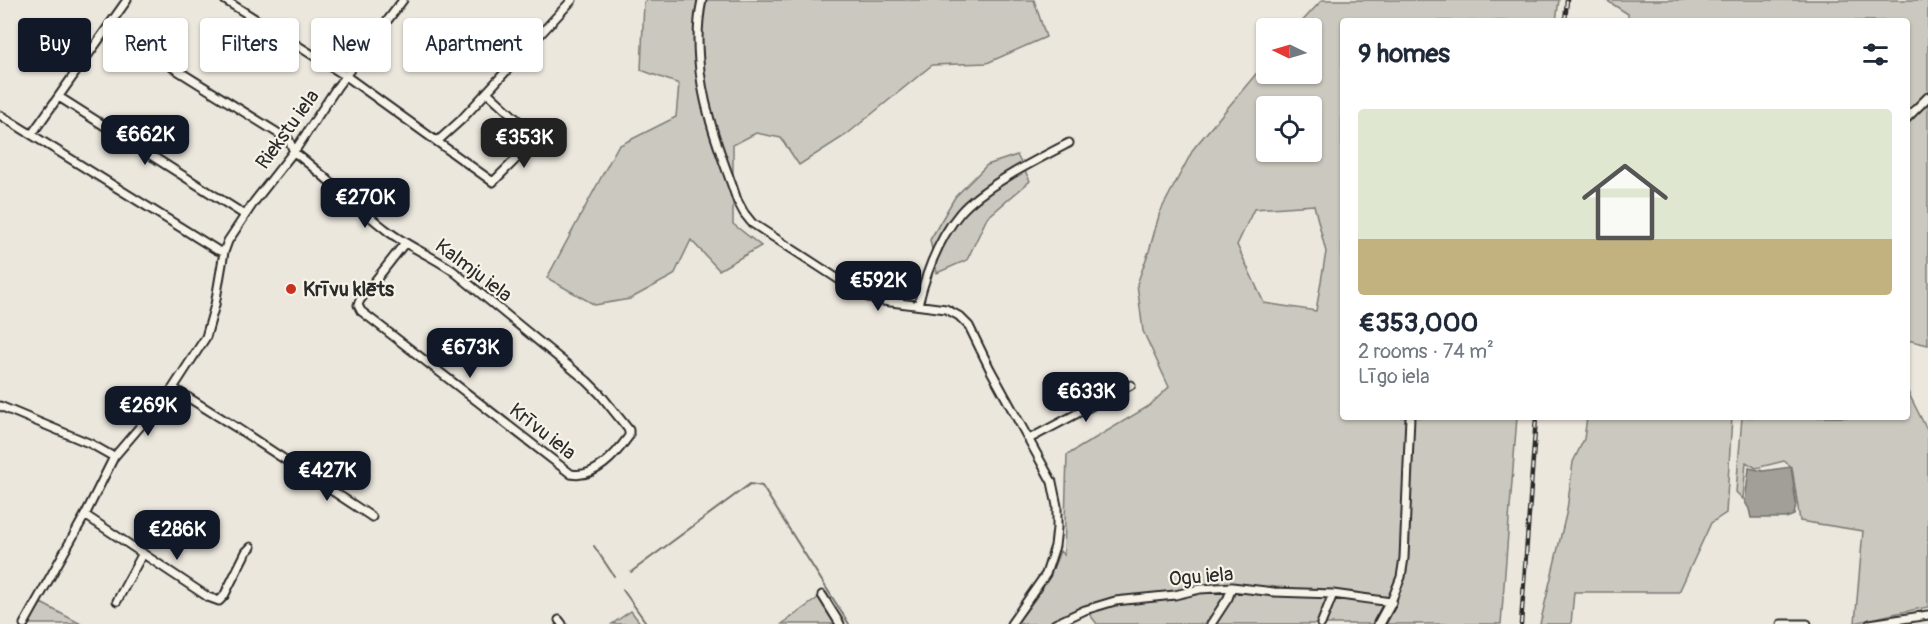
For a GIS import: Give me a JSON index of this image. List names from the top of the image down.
{
  "streets": {
    "street": [
      "Riekstu iela",
      "Kalmju iela",
      "Krīvu iela",
      "Ogu iela"
    ]
  },
  "crossings": [
    ["Riekstu iela", "Kalmju iela"],
    ["Kalmju iela", "Krīvu iela"]
  ],
  "places": ["Krīvu klēts"],
  "north": "left",
  "page": {
    "chip": [
      "Buy",
      "Rent",
      "Filters",
      "New",
      "Apartment"
    ],
    "heading": "9 homes",
    "list": [
      {
        "name": "€353,000",
        "note": "2 rooms · 74 m² · Līgo iela"
      }
    ],
    "price": [
      "€662K",
      "€353K",
      "€270K",
      "€592K",
      "€673K",
      "€633K",
      "€269K",
      "€427K",
      "€286K"
    ]
  }
}
